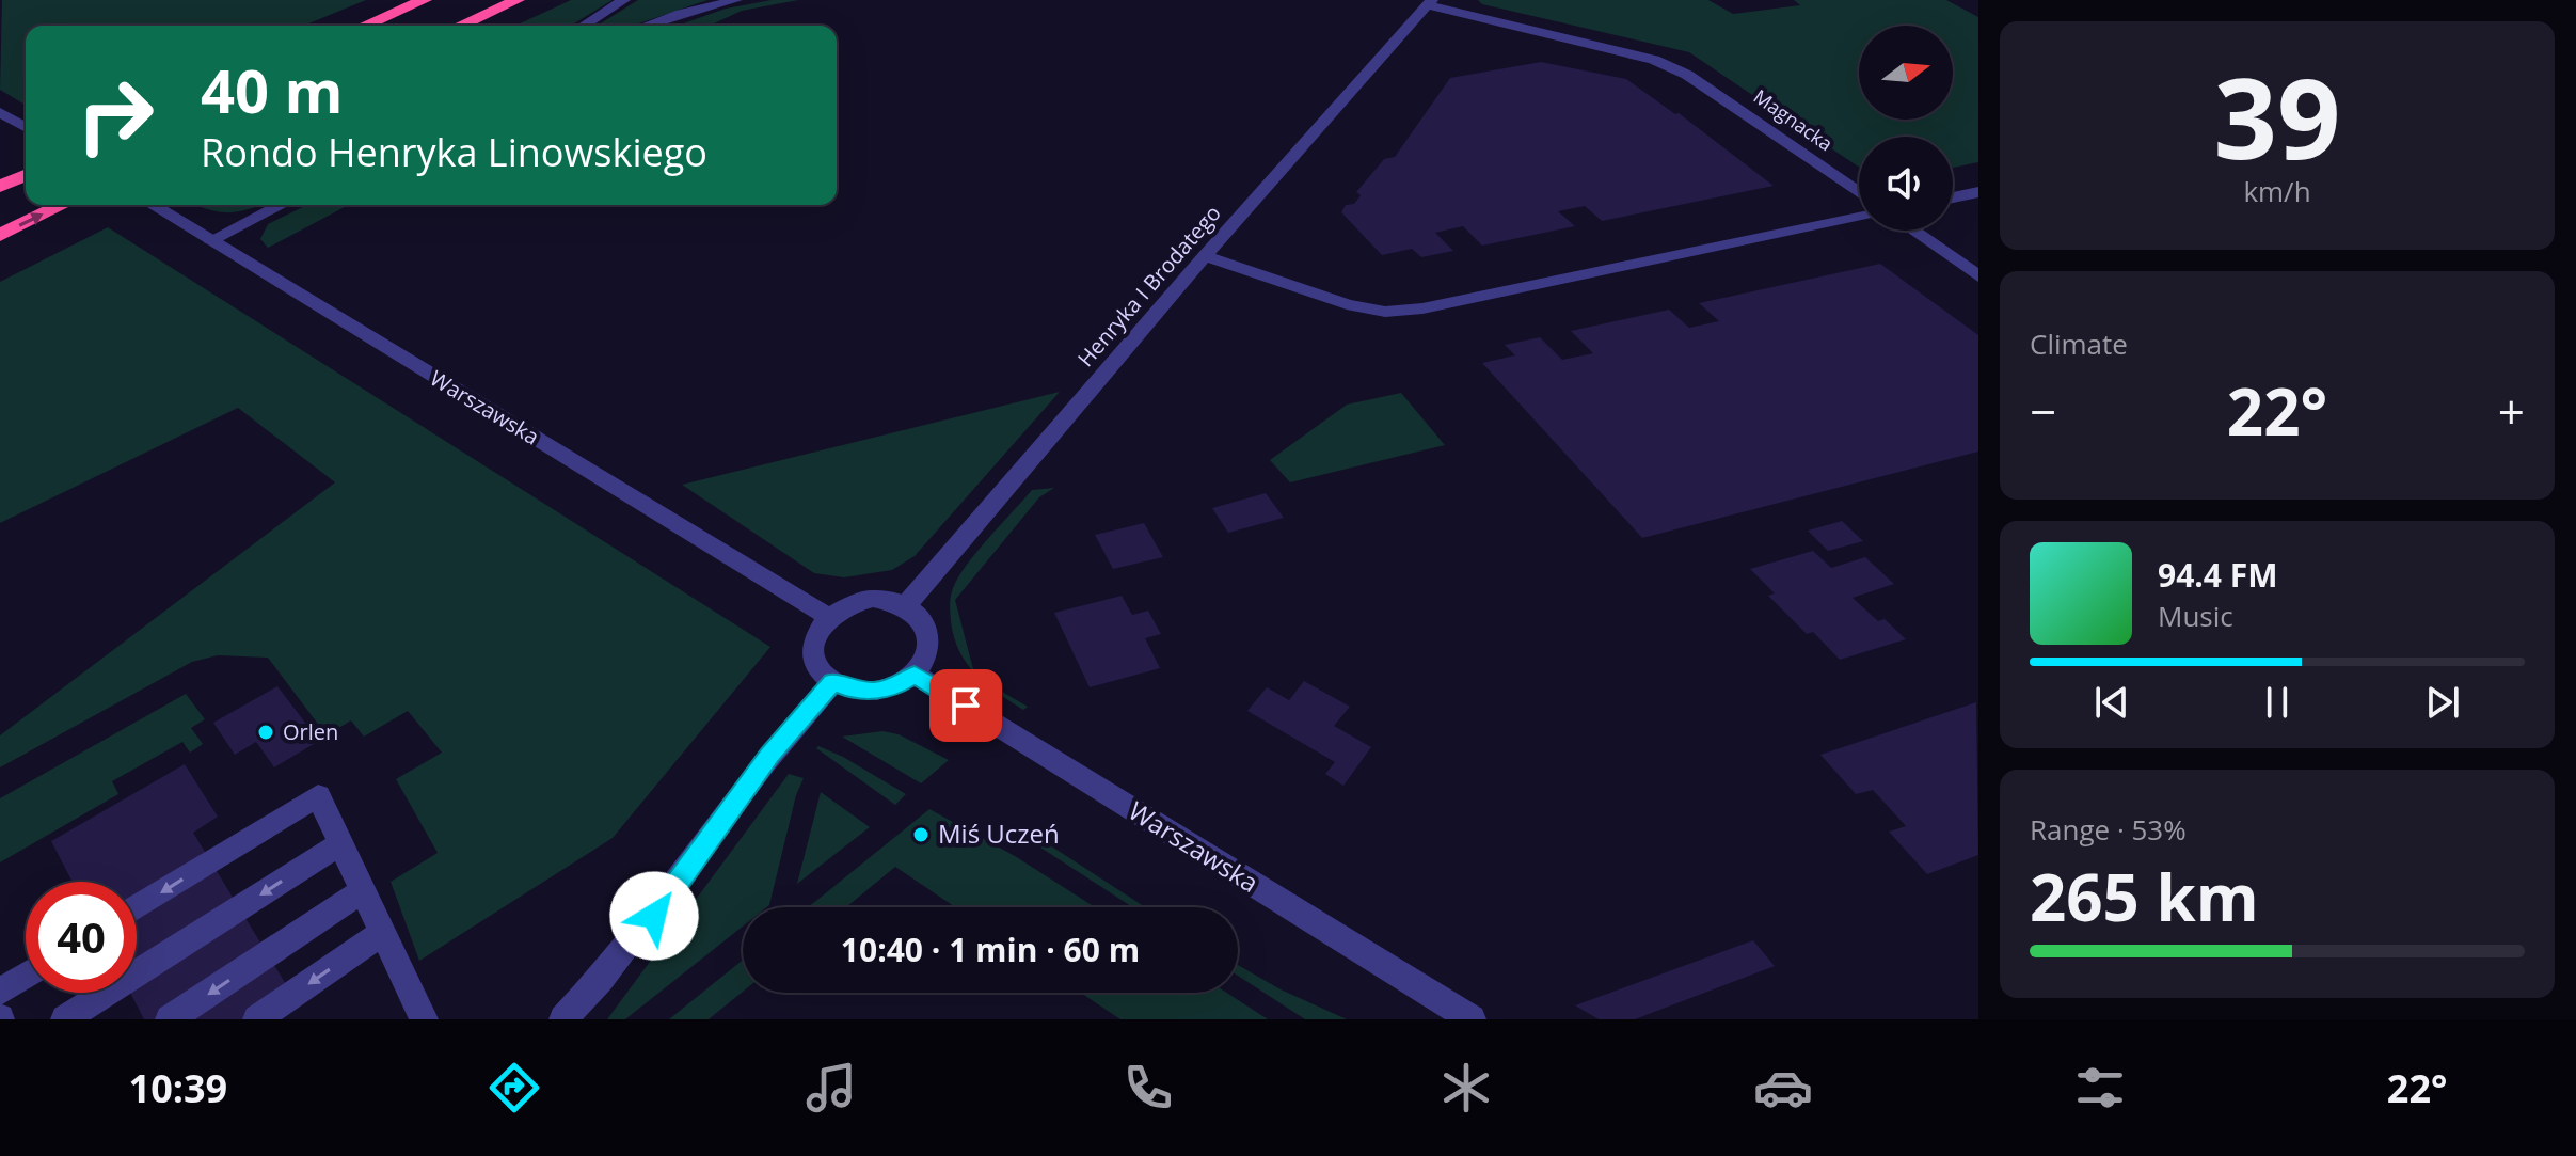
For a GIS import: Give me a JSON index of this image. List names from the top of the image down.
{
  "streets": {
    "street": ["Magnacka", "Henryka I Brodatego", "Warszawska"]
  },
  "crossings": [
    ["Magnacka", "Henryka I Brodatego"],
    ["Henryka I Brodatego", "Warszawska"]
  ],
  "places": ["Orlen", "Miś Uczeń"],
  "north": "right",
  "page": {
    "tile": [
      ["39", "km/h"],
      "Climate",
      ["Range · 53%", "265 km"]
    ],
    "turn": ["40 m", "Rondo Henryka Linowskiego"],
    "heat": ["−", "22°", "+"],
    "song": ["94.4 FM", "Music"],
    "limit": "40",
    "trip": "10:40 · 1 min · 60 m",
    "tabs": ["10:39", "22°"]
  }
}
